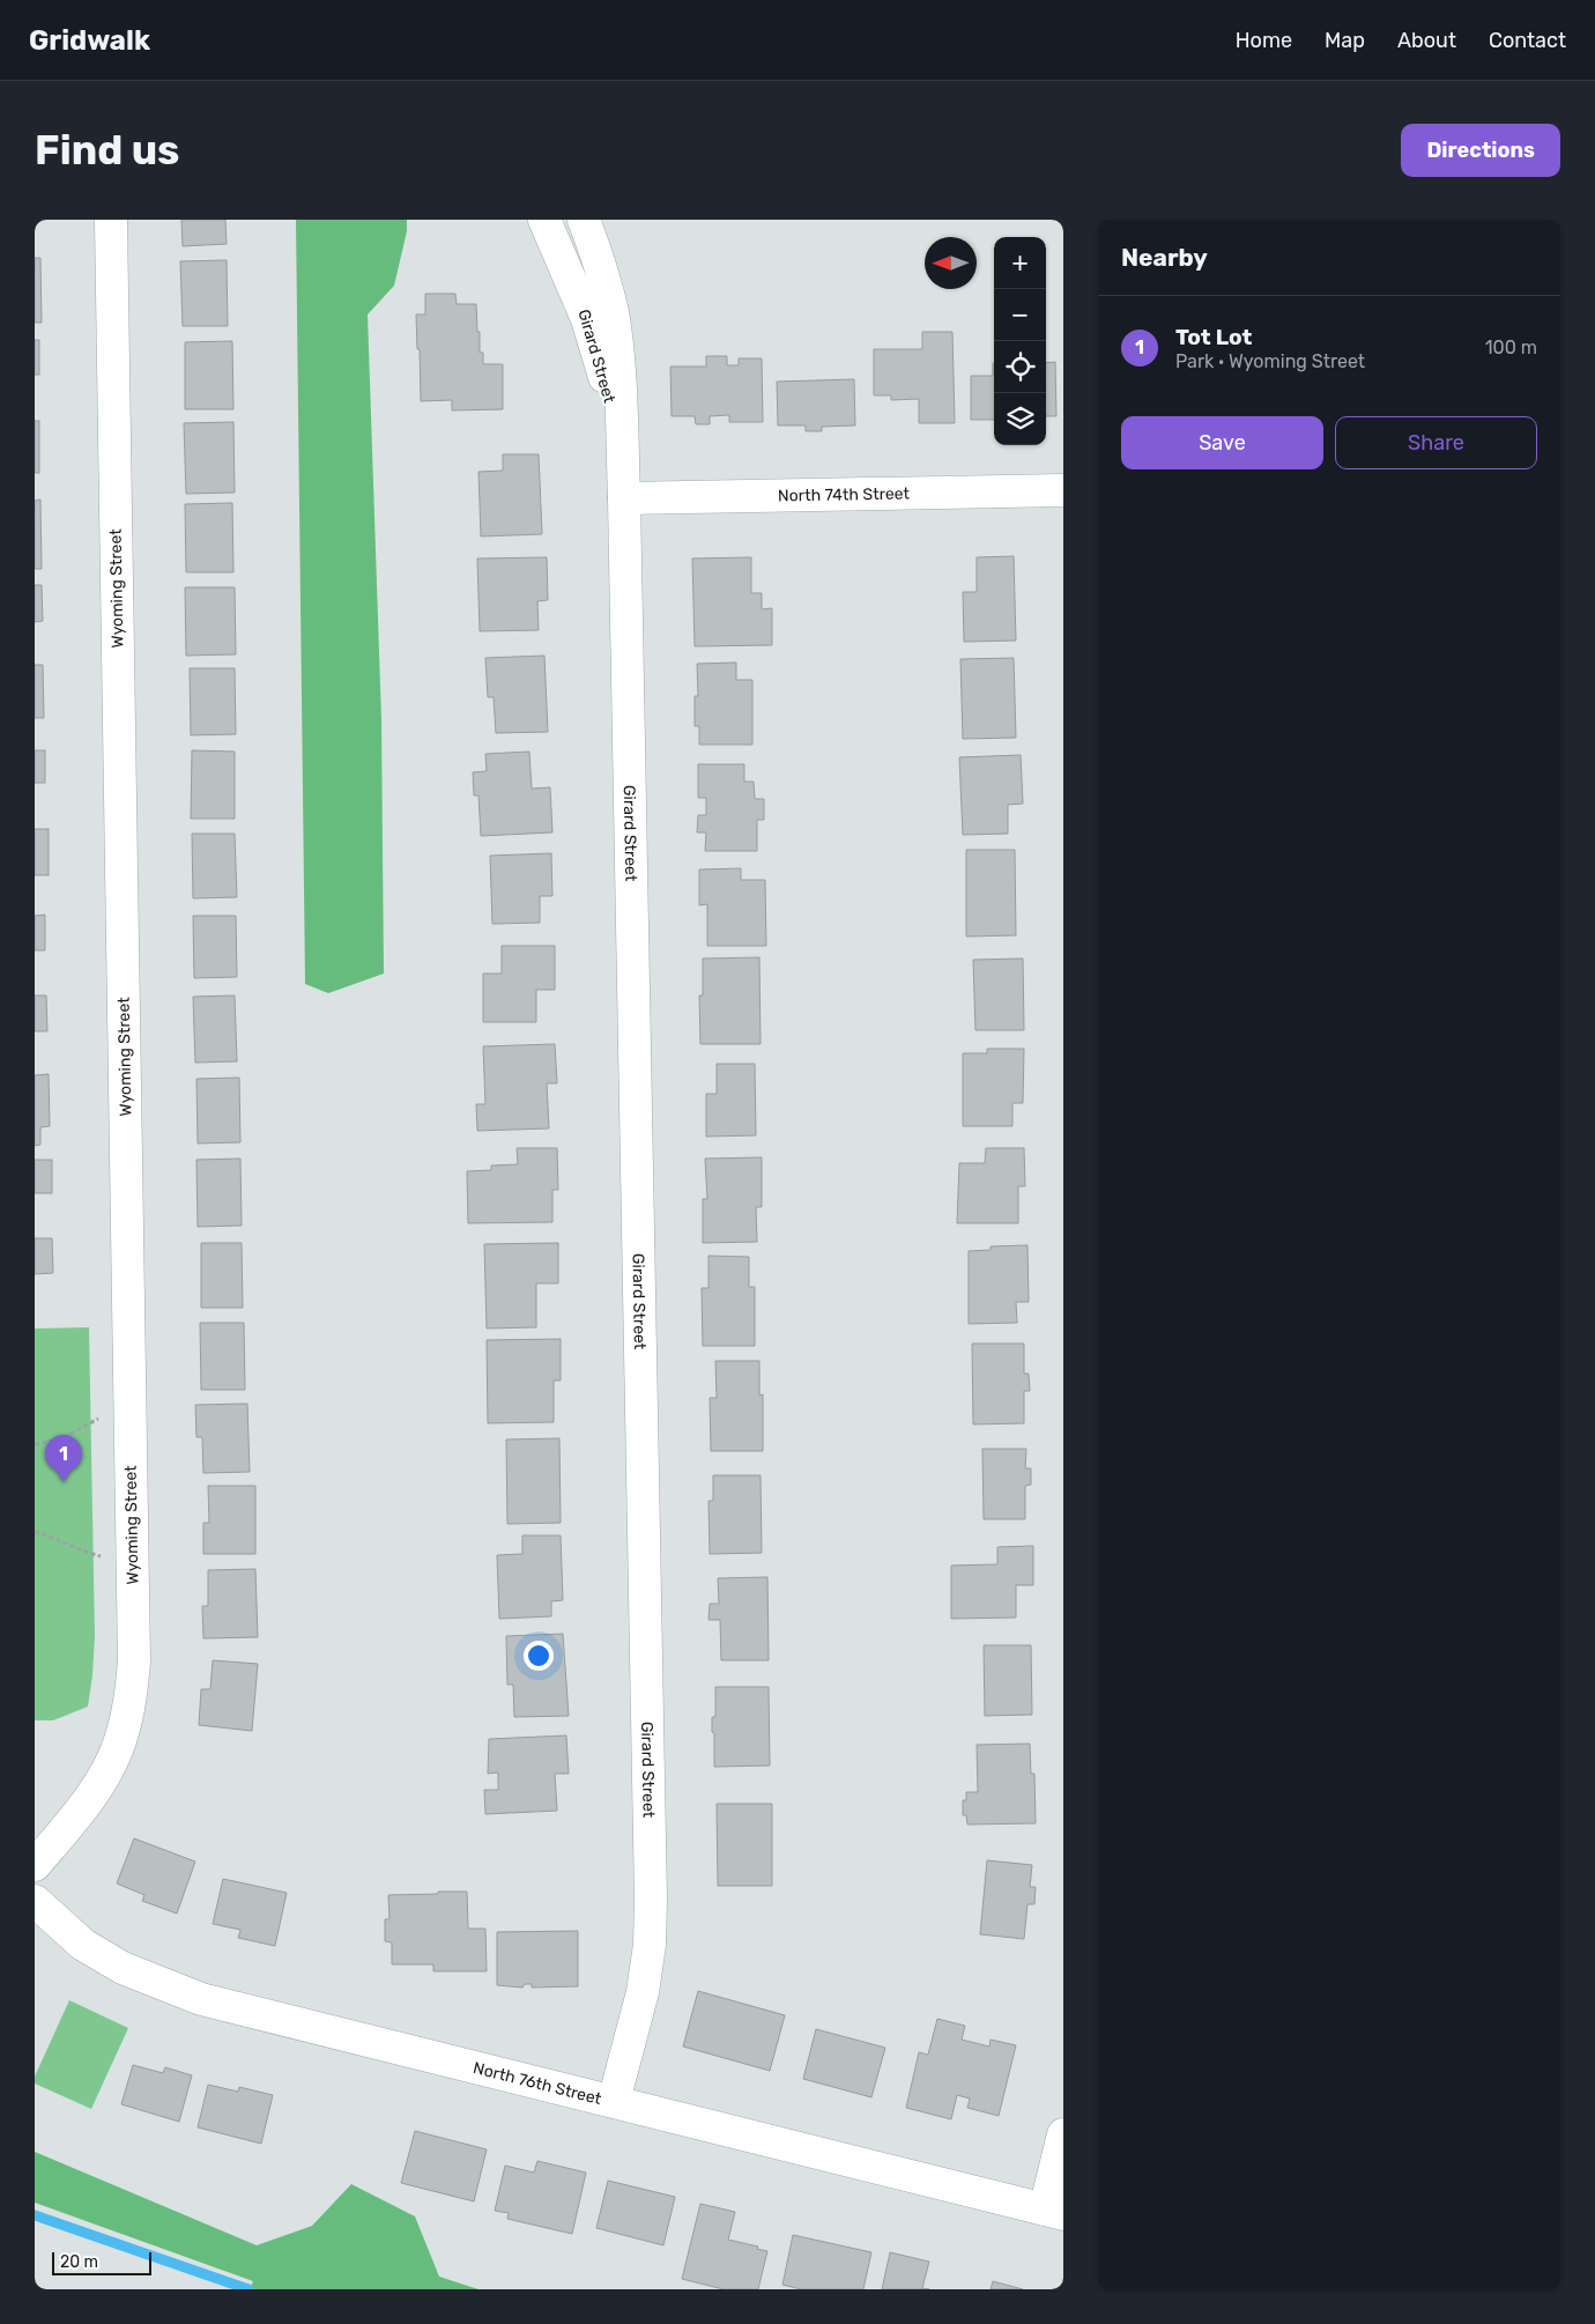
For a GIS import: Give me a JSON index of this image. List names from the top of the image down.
{
  "streets": {
    "street": [
      "Girard Street",
      "North 74th Street",
      "Wyoming Street",
      "North 76th Street"
    ]
  },
  "crossings": [
    ["Girard Street", "North 74th Street"],
    ["Girard Street", "North 76th Street"]
  ],
  "scale_bar": "20 m",
  "north": "left",
  "page": {
    "header": "Gridwalk",
    "nav": [
      "Home",
      "Map",
      "About",
      "Contact"
    ],
    "buttons": [
      "Directions",
      ["Save", "Share"]
    ],
    "title": "Find us",
    "heading": "Nearby",
    "map_buttons": ["+", "−"],
    "list": [
      {
        "mark": "1",
        "name": "Tot Lot",
        "note": "Park · Wyoming Street",
        "value": "100 m"
      }
    ],
    "pins": "1",
    "scale": "20 m"
  }
}
